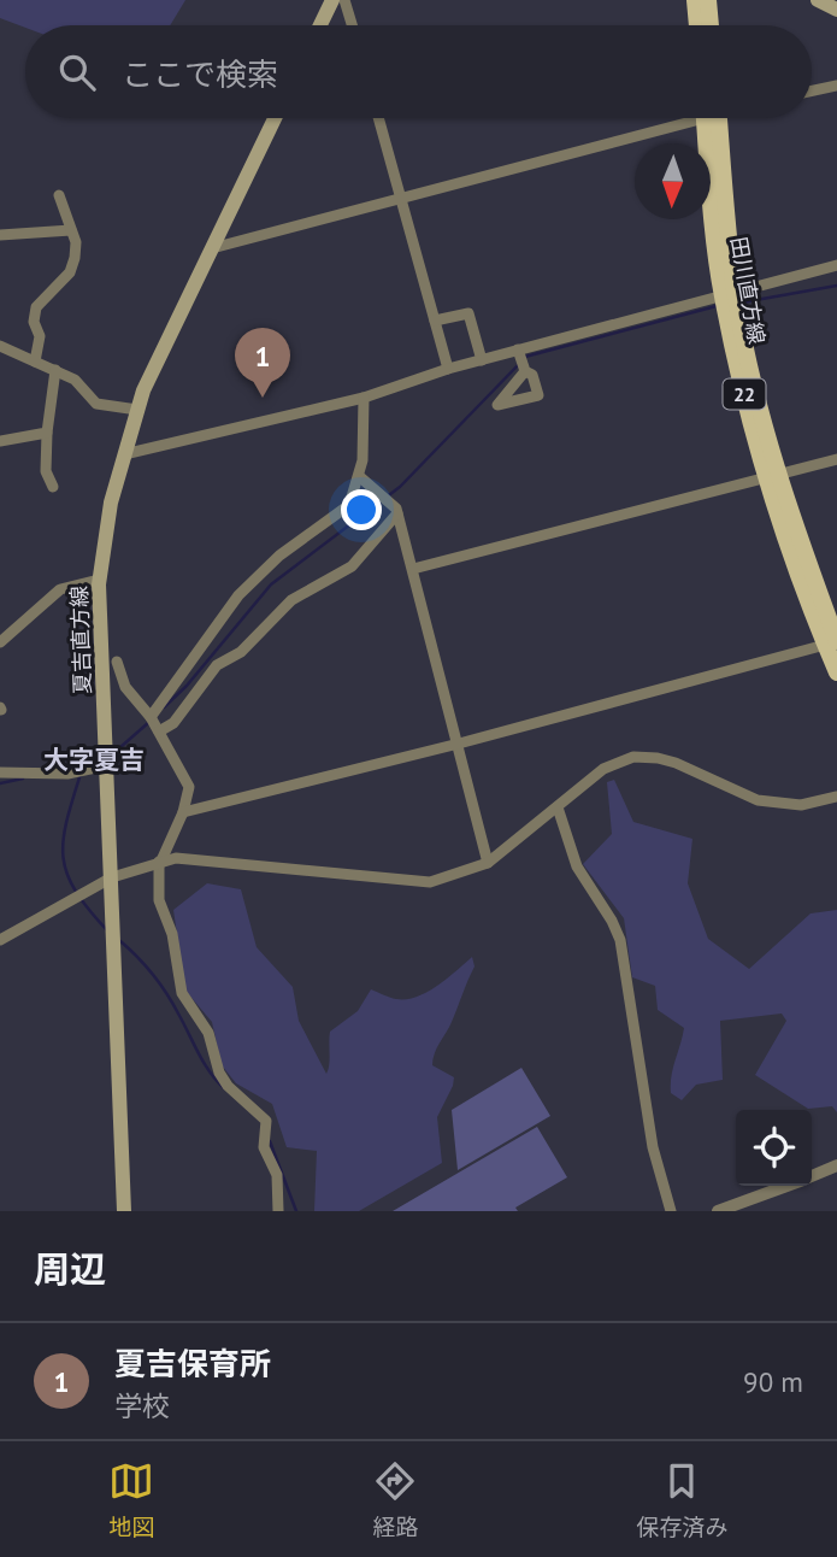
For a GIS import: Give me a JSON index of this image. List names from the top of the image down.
{
  "streets": {
    "main road": ["田川直方線", "22", "夏吉直方線"]
  },
  "districts": ["大字夏吉"],
  "north": "bottom",
  "page": {
    "search": "ここで検索",
    "pins": "1",
    "heading": "周辺",
    "list": [
      {
        "mark": "1",
        "name": "夏吉保育所",
        "note": "学校",
        "value": "90 m"
      }
    ],
    "nav": ["地図", "経路", "保存済み"]
  }
}
